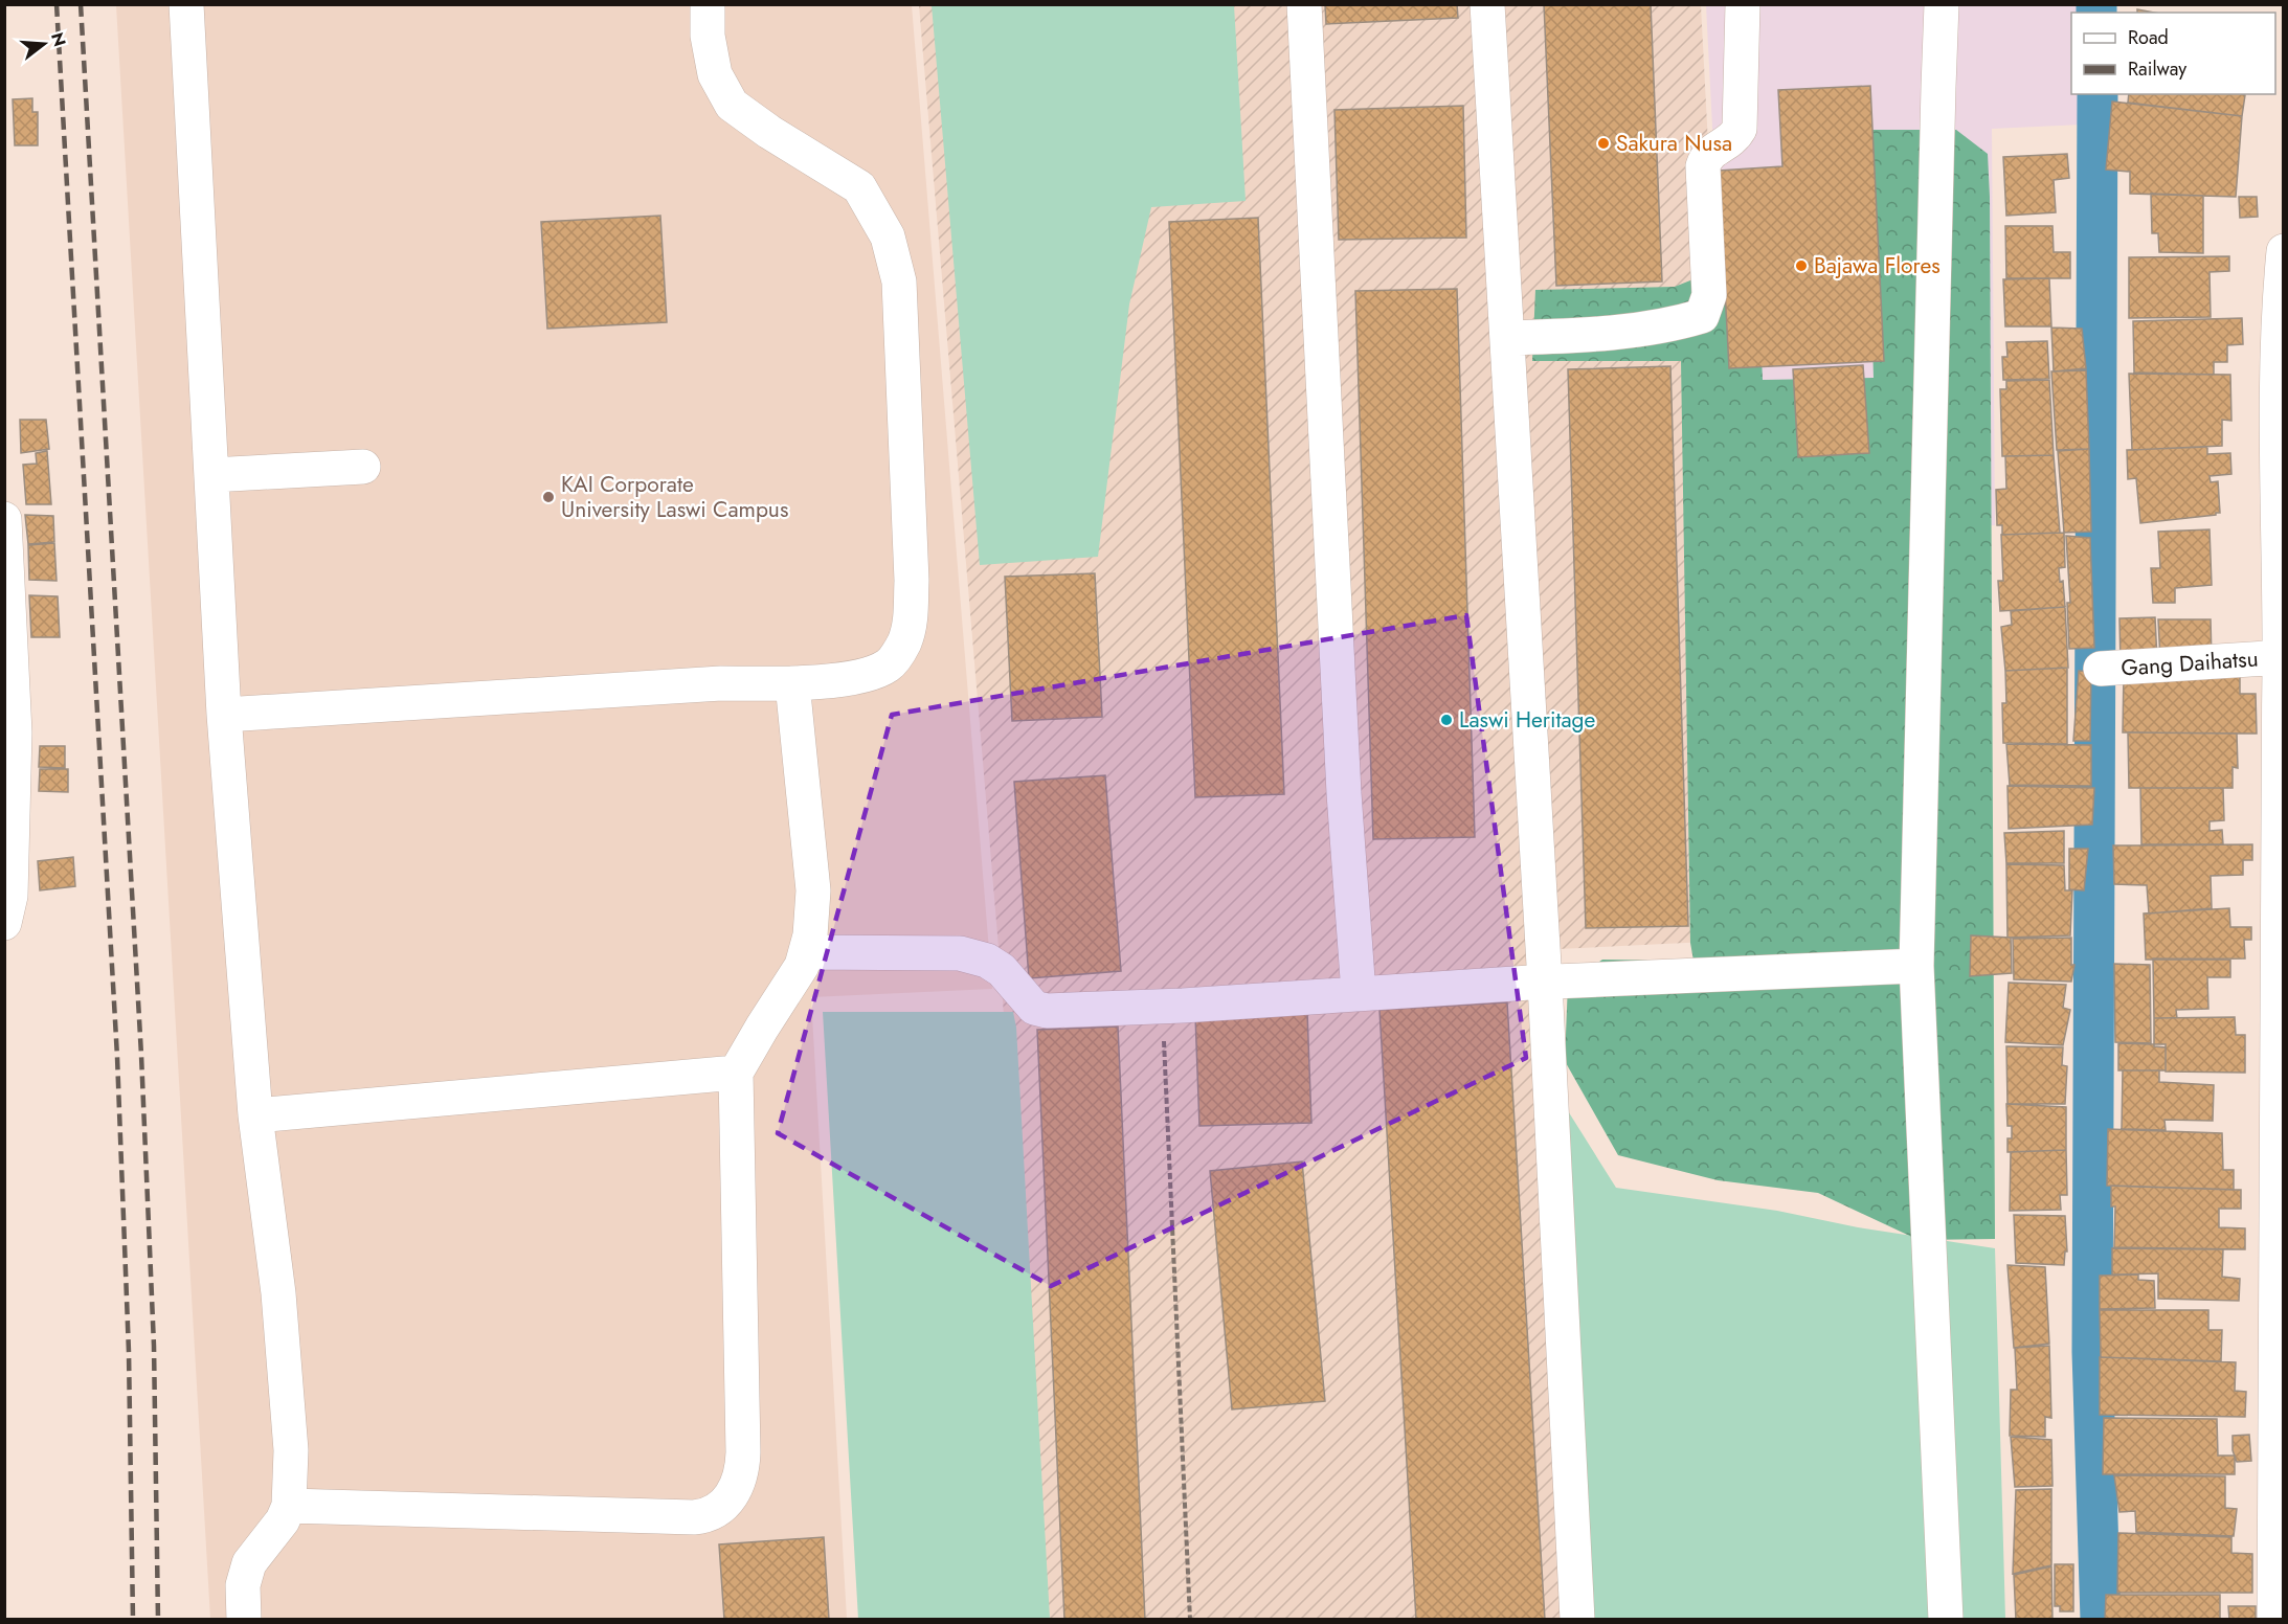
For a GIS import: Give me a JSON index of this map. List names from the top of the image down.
{
  "streets": {
    "street": ["Gang Daihatsu"]
  },
  "places": [
    "Sakura Nusa",
    "Bajawa Flores",
    "KAI Corporate University Laswi Campus",
    "Laswi Heritage"
  ],
  "legend": ["Road", "Railway"],
  "north": "right"
}
